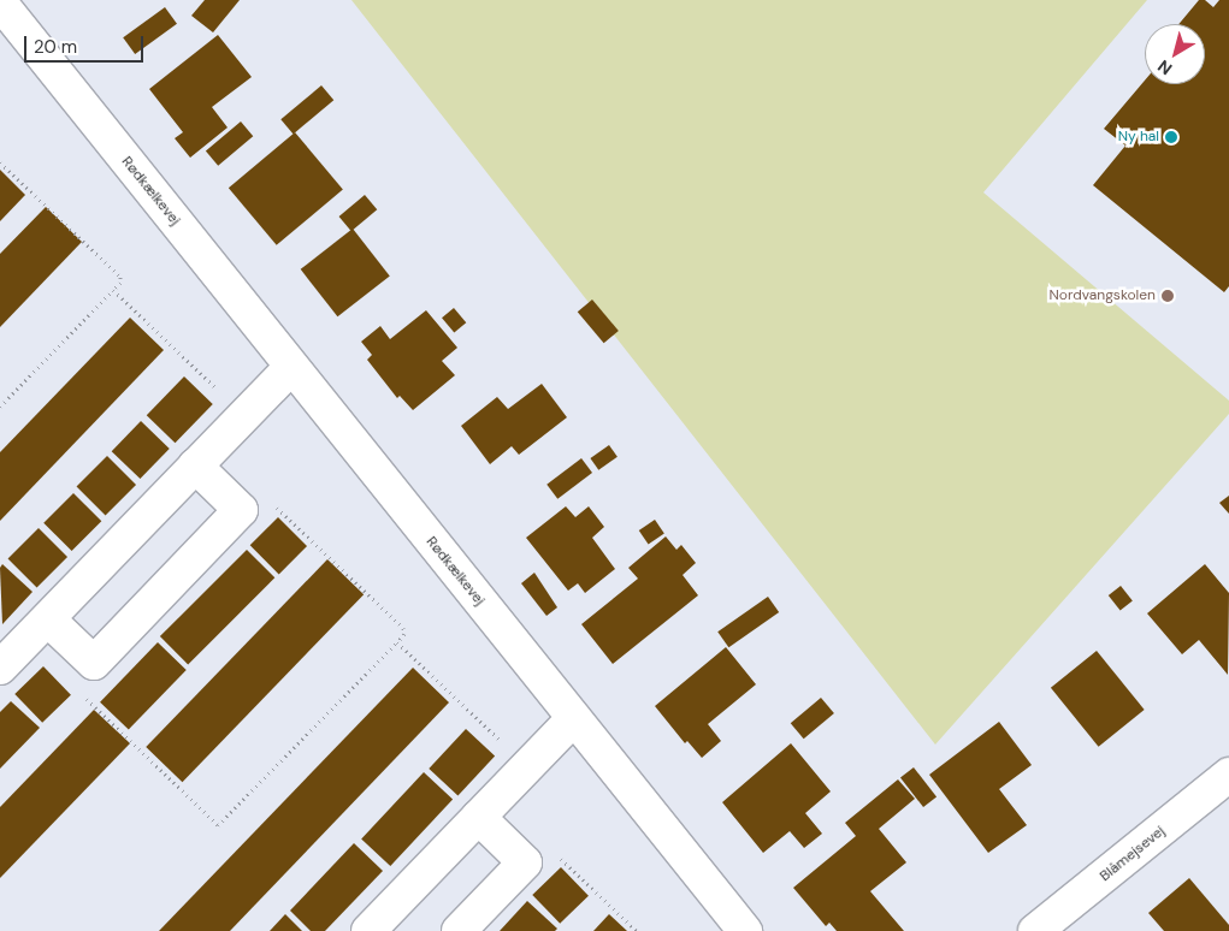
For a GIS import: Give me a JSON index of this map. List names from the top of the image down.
{
  "streets": {
    "street": ["Rødkælkevej", "Blåmejsevej"]
  },
  "places": ["Ny hal", "Nordvangskolen"],
  "scale_bar": "20 m",
  "north": "bottom left"
}
